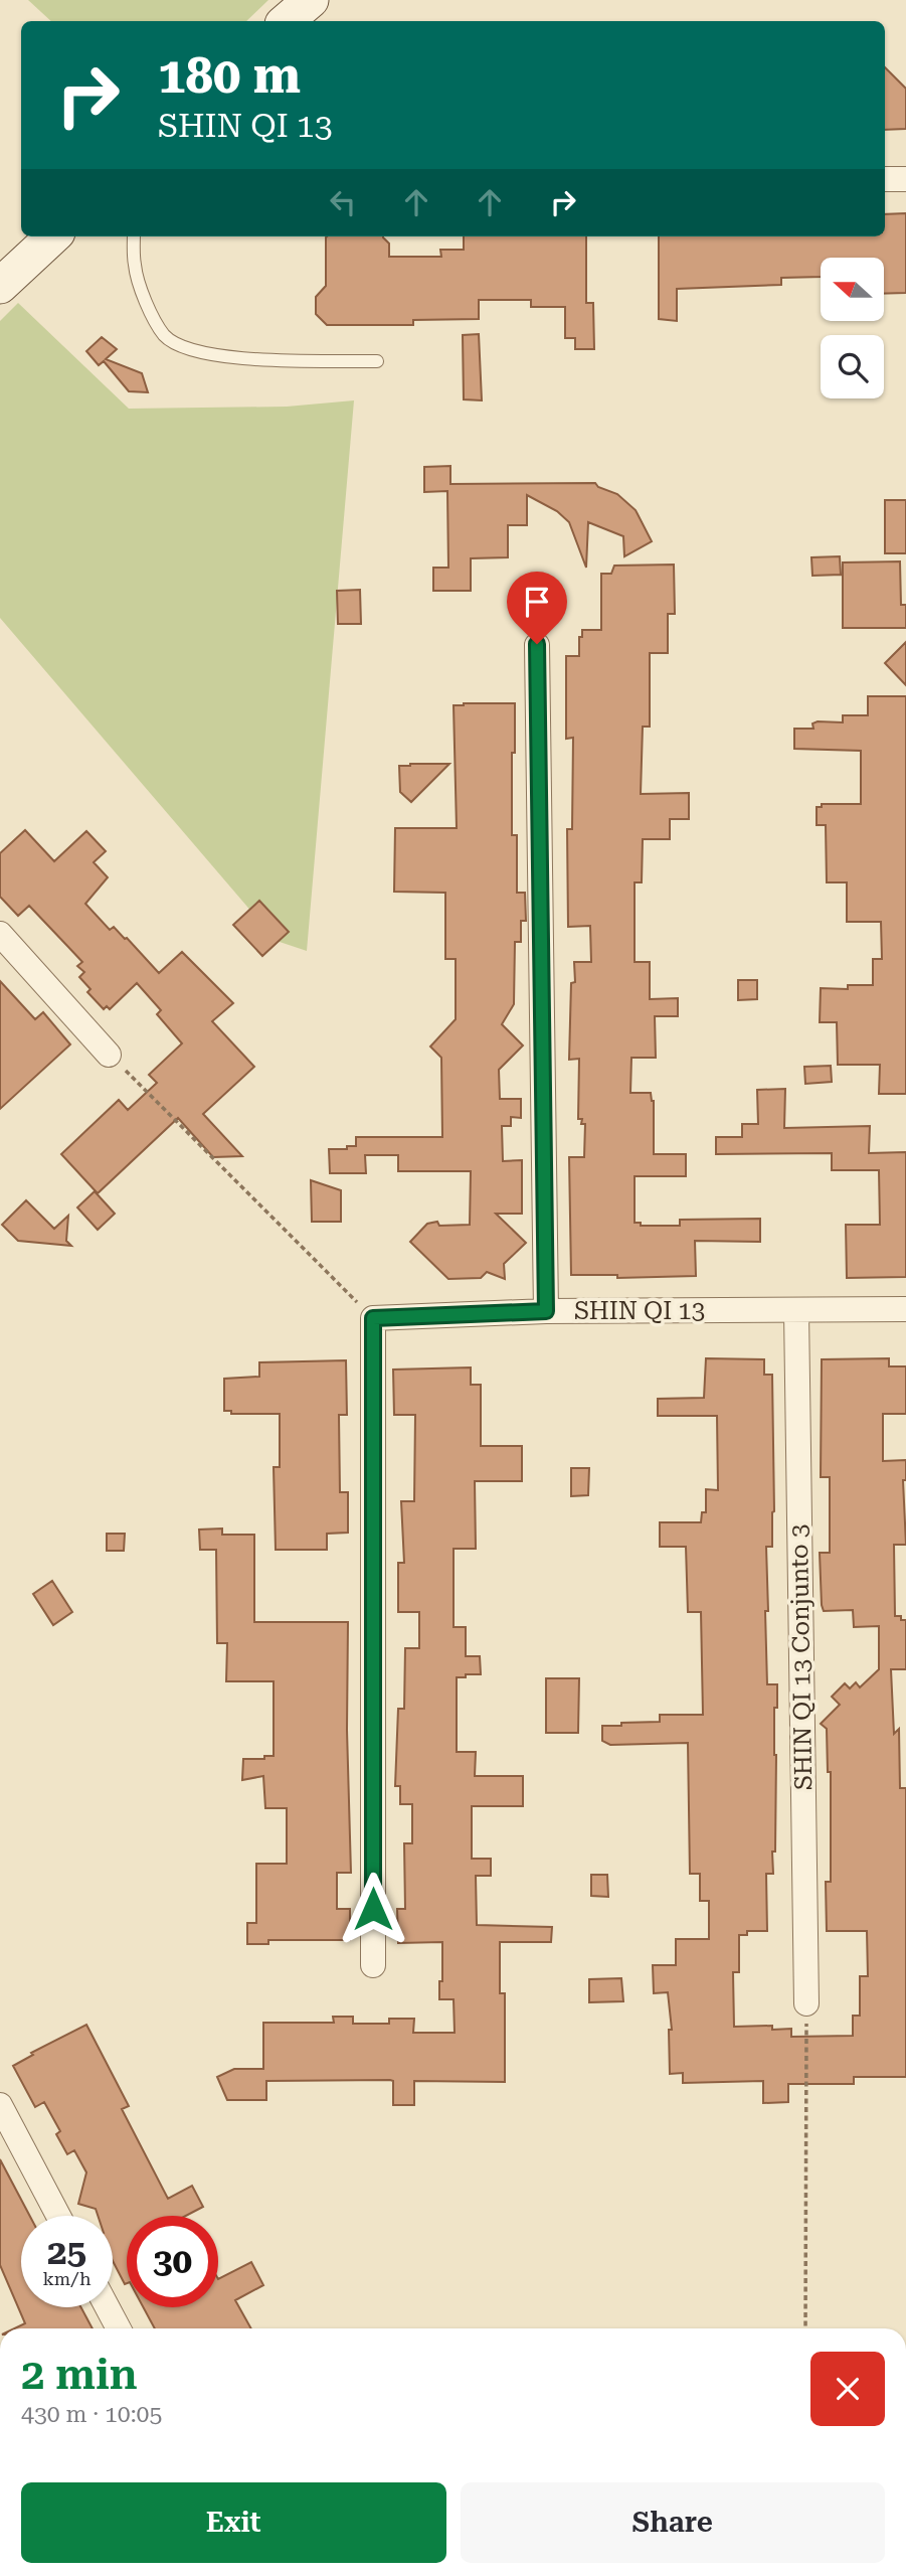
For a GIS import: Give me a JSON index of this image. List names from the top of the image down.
{
  "streets": {
    "street": ["SHIN QI 13", "SHIN QI 13 Conjunto 3"]
  },
  "crossings": [
    ["SHIN QI 13", "SHIN QI 13 Conjunto 3"]
  ],
  "north": "left",
  "page": {
    "turn": ["180 m", "SHIN QI 13"],
    "speed": "25 km/h",
    "limit": "30",
    "heading": ["2 min", "430 m · 10:05"],
    "buttons": ["Exit", "Share"]
  }
}
